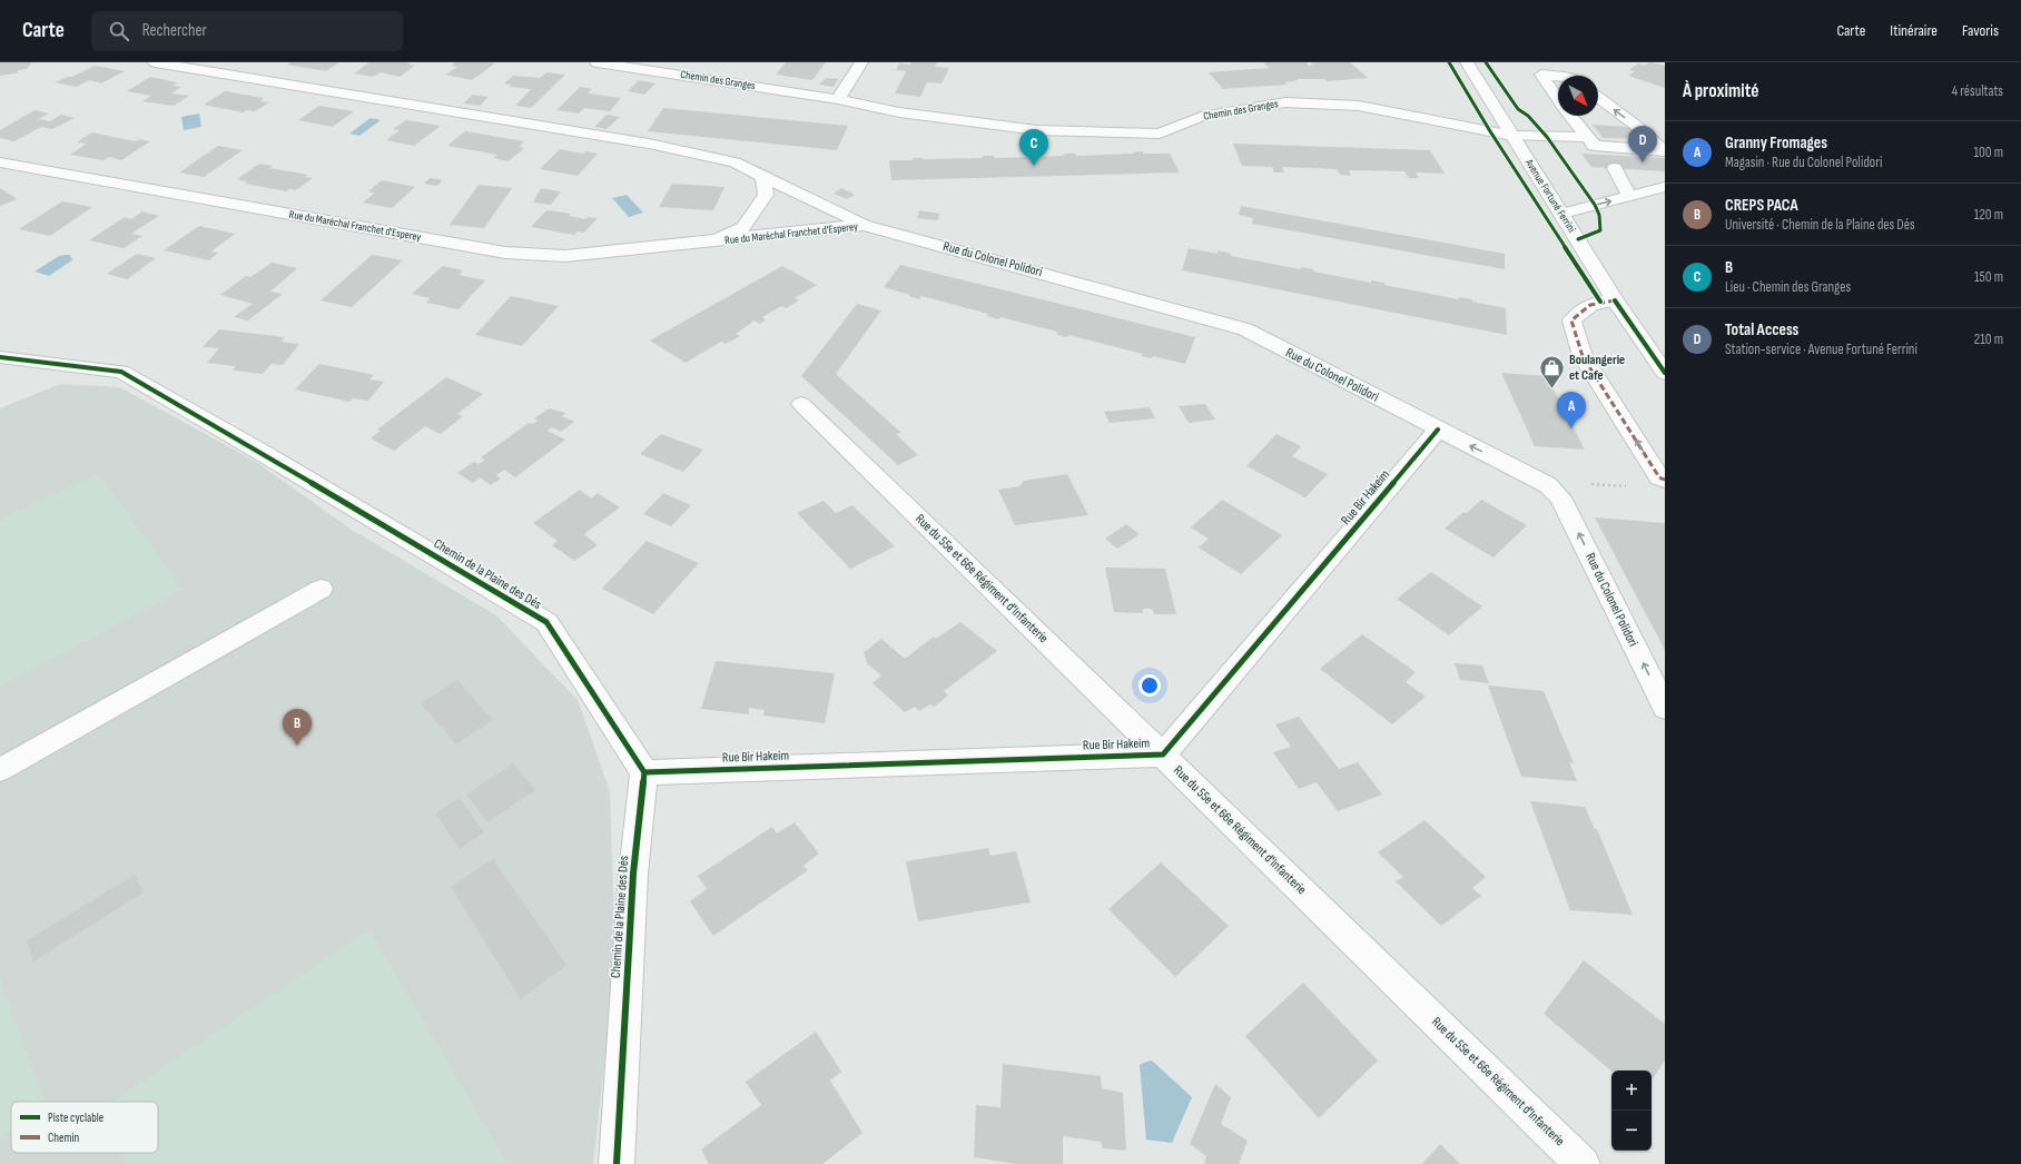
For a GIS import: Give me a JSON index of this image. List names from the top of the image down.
{
  "streets": {
    "street": [
      "Chemin des Granges",
      "Avenue Fortuné Ferrini",
      "Rue du Maréchal Franchet d'Esperey",
      "Rue du Colonel Polidori",
      "Rue Bir Hakeim",
      "Chemin de la Plaine des Dés",
      "Rue du 55e et 66e Régiment d'Infanterie"
    ]
  },
  "crossings": [
    ["Chemin des Granges", "Avenue Fortuné Ferrini"],
    ["Rue du Maréchal Franchet d'Esperey", "Rue du Colonel Polidori"],
    ["Rue du Colonel Polidori", "Rue Bir Hakeim"],
    ["Rue Bir Hakeim", "Chemin de la Plaine des Dés"],
    ["Rue Bir Hakeim", "Rue du 55e et 66e Régiment d'Infanterie"]
  ],
  "one_way": ["Rue du Colonel Polidori"],
  "places": {
    "shop": ["Boulangerie et Cafe"]
  },
  "legend": ["Piste cyclable", "Chemin"],
  "north": "bottom right",
  "page": {
    "header": "Carte",
    "search": "Rechercher",
    "nav": ["Carte", "Itinéraire", "Favoris"],
    "heading": ["À proximité", "4 résultats"],
    "list": [
      {
        "mark": "A",
        "name": "Granny Fromages",
        "note": "Magasin · Rue du Colonel Polidori",
        "value": "100 m"
      },
      {
        "mark": "B",
        "name": "CREPS PACA",
        "note": "Université · Chemin de la Plaine des Dés",
        "value": "120 m"
      },
      {
        "mark": "C",
        "name": "B",
        "note": "Lieu · Chemin des Granges",
        "value": "150 m"
      },
      {
        "mark": "D",
        "name": "Total Access",
        "note": "Station-service · Avenue Fortuné Ferrini",
        "value": "210 m"
      }
    ],
    "pins": [
      "D",
      "C",
      "A",
      "B"
    ],
    "map_buttons": ["+", "−"]
  }
}
